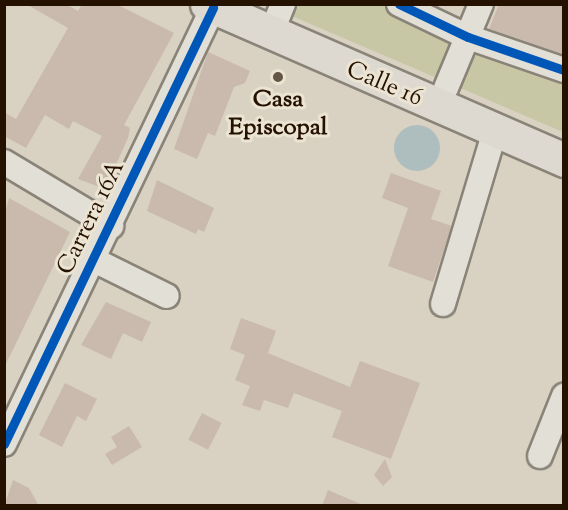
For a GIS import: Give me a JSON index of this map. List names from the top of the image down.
{
  "streets": {
    "highway": ["Calle 16"],
    "street": ["Carrera 16A"]
  },
  "crossings": [
    ["Calle 16", "Carrera 16A"]
  ],
  "places": ["Casa Episcopal"]
}
